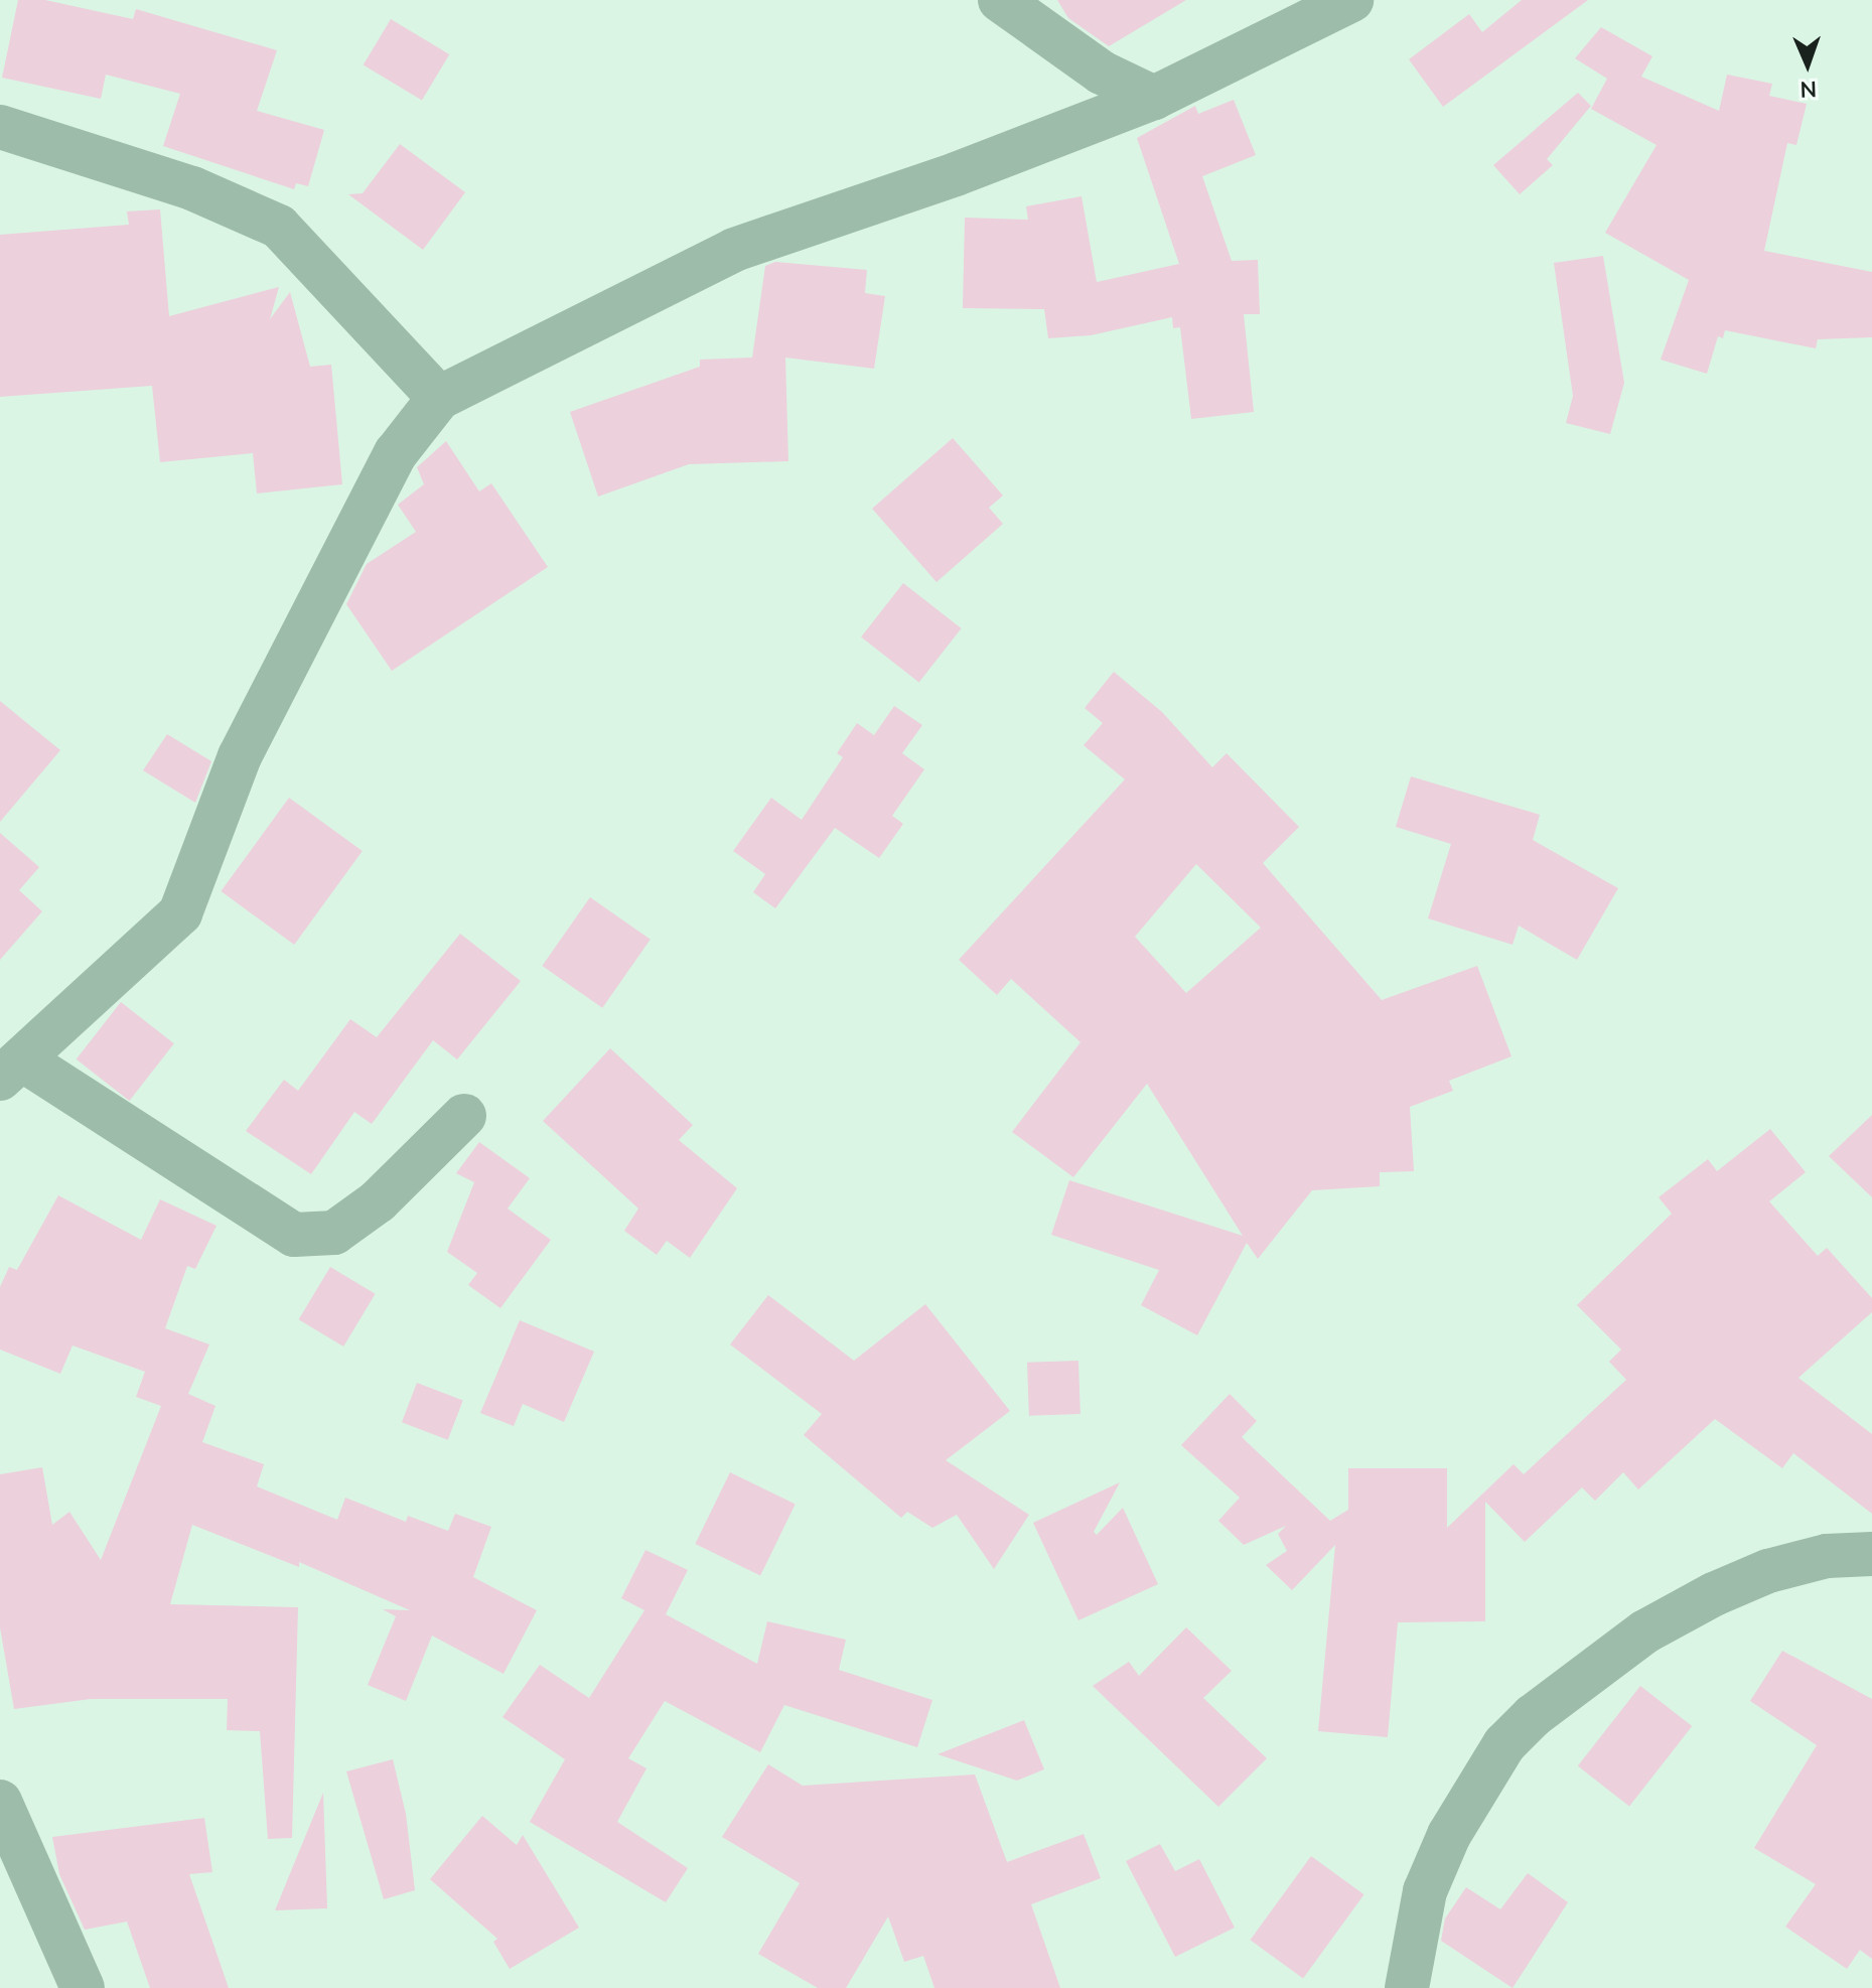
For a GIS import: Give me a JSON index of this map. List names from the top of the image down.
{
  "north": "bottom"
}
